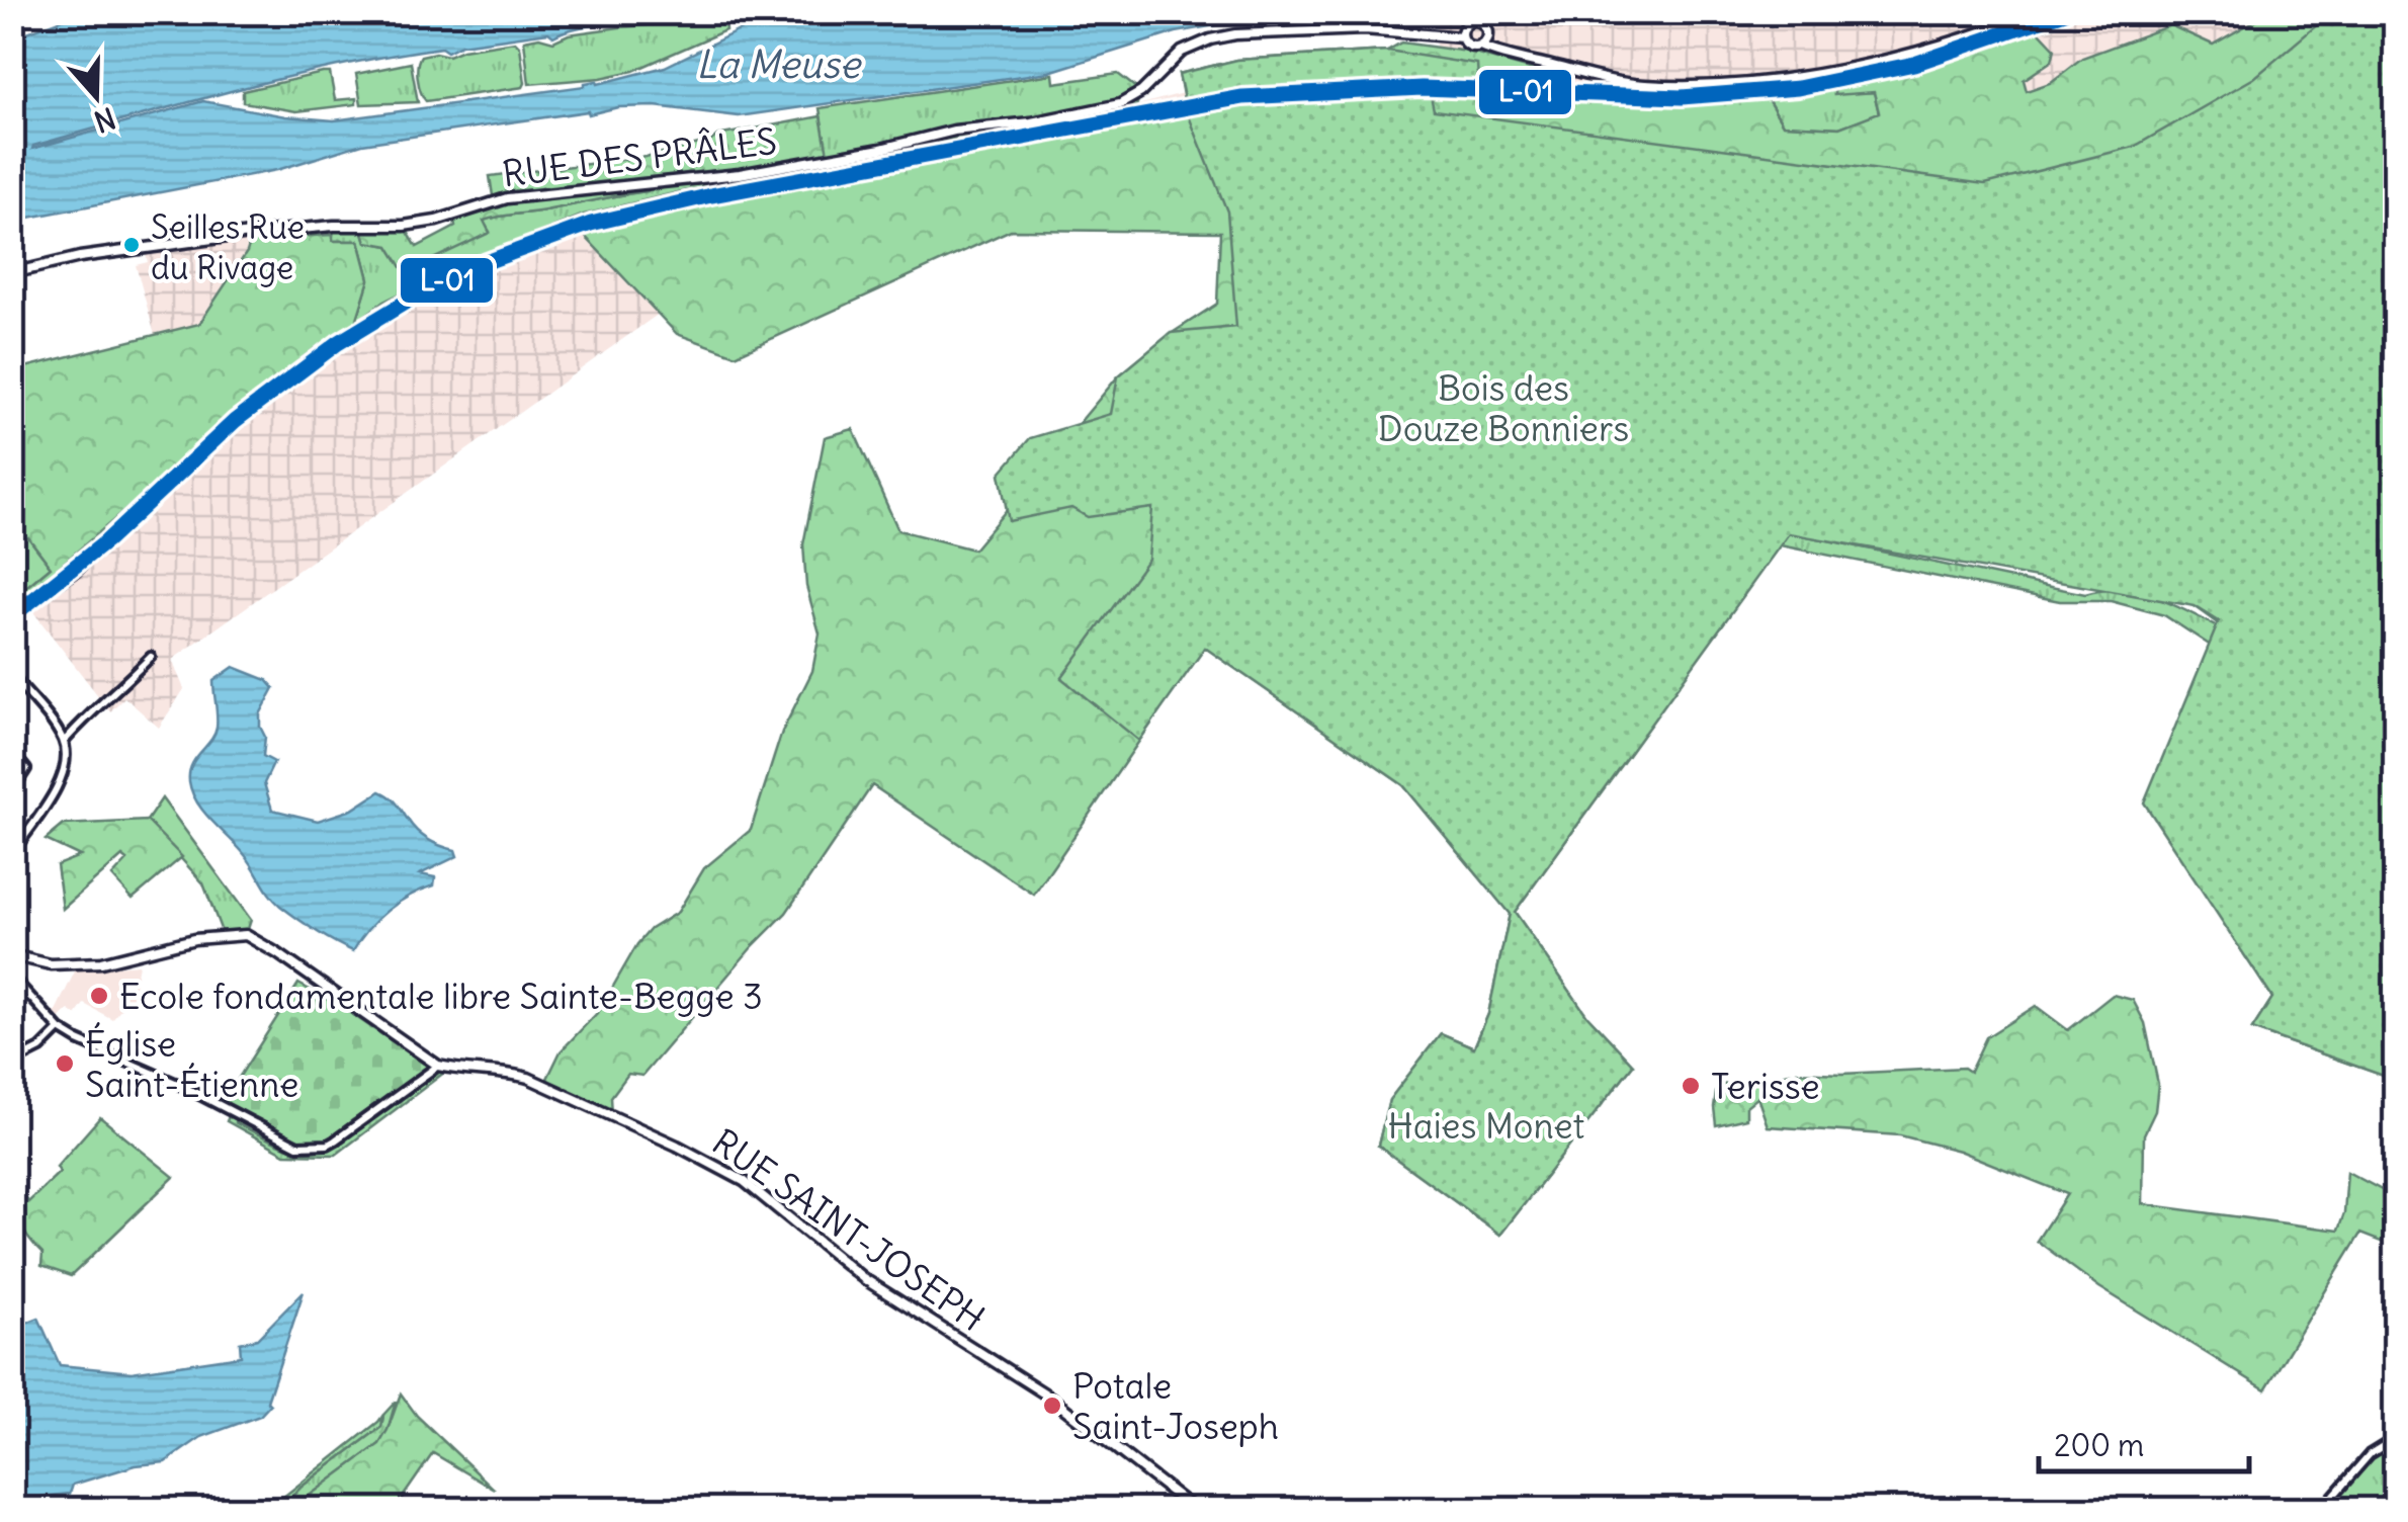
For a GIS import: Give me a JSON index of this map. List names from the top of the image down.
{
  "streets": {
    "street": ["RUE DES PRÂLES", "RUE SAINT-JOSEPH"]
  },
  "water": ["La Meuse"],
  "parks": ["Bois des Douze Bonniers", "Haies Monet"],
  "places": [
    "Seilles Rue du Rivage",
    "Ecole fondamentale libre Sainte-Begge 3",
    "Église Saint-Étienne",
    "Terisse",
    "Potale Saint-Joseph"
  ],
  "lines": ["transit line L-01"],
  "scale_bar": "200 m",
  "north": "bottom"
}
